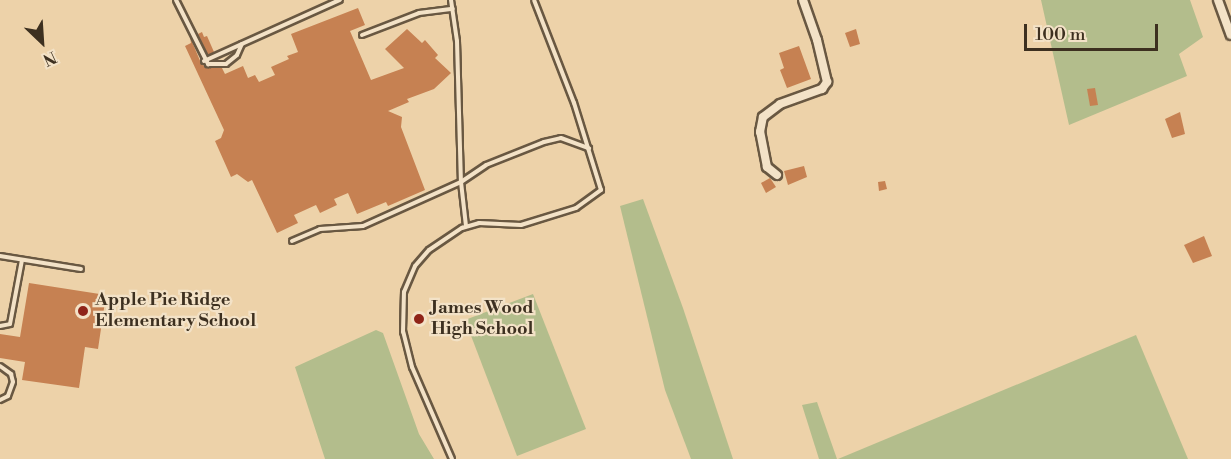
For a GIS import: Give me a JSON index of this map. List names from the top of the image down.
{
  "places": ["Apple Pie Ridge Elementary School", "James Wood High School"],
  "scale_bar": "100 m",
  "north": "bottom right"
}
